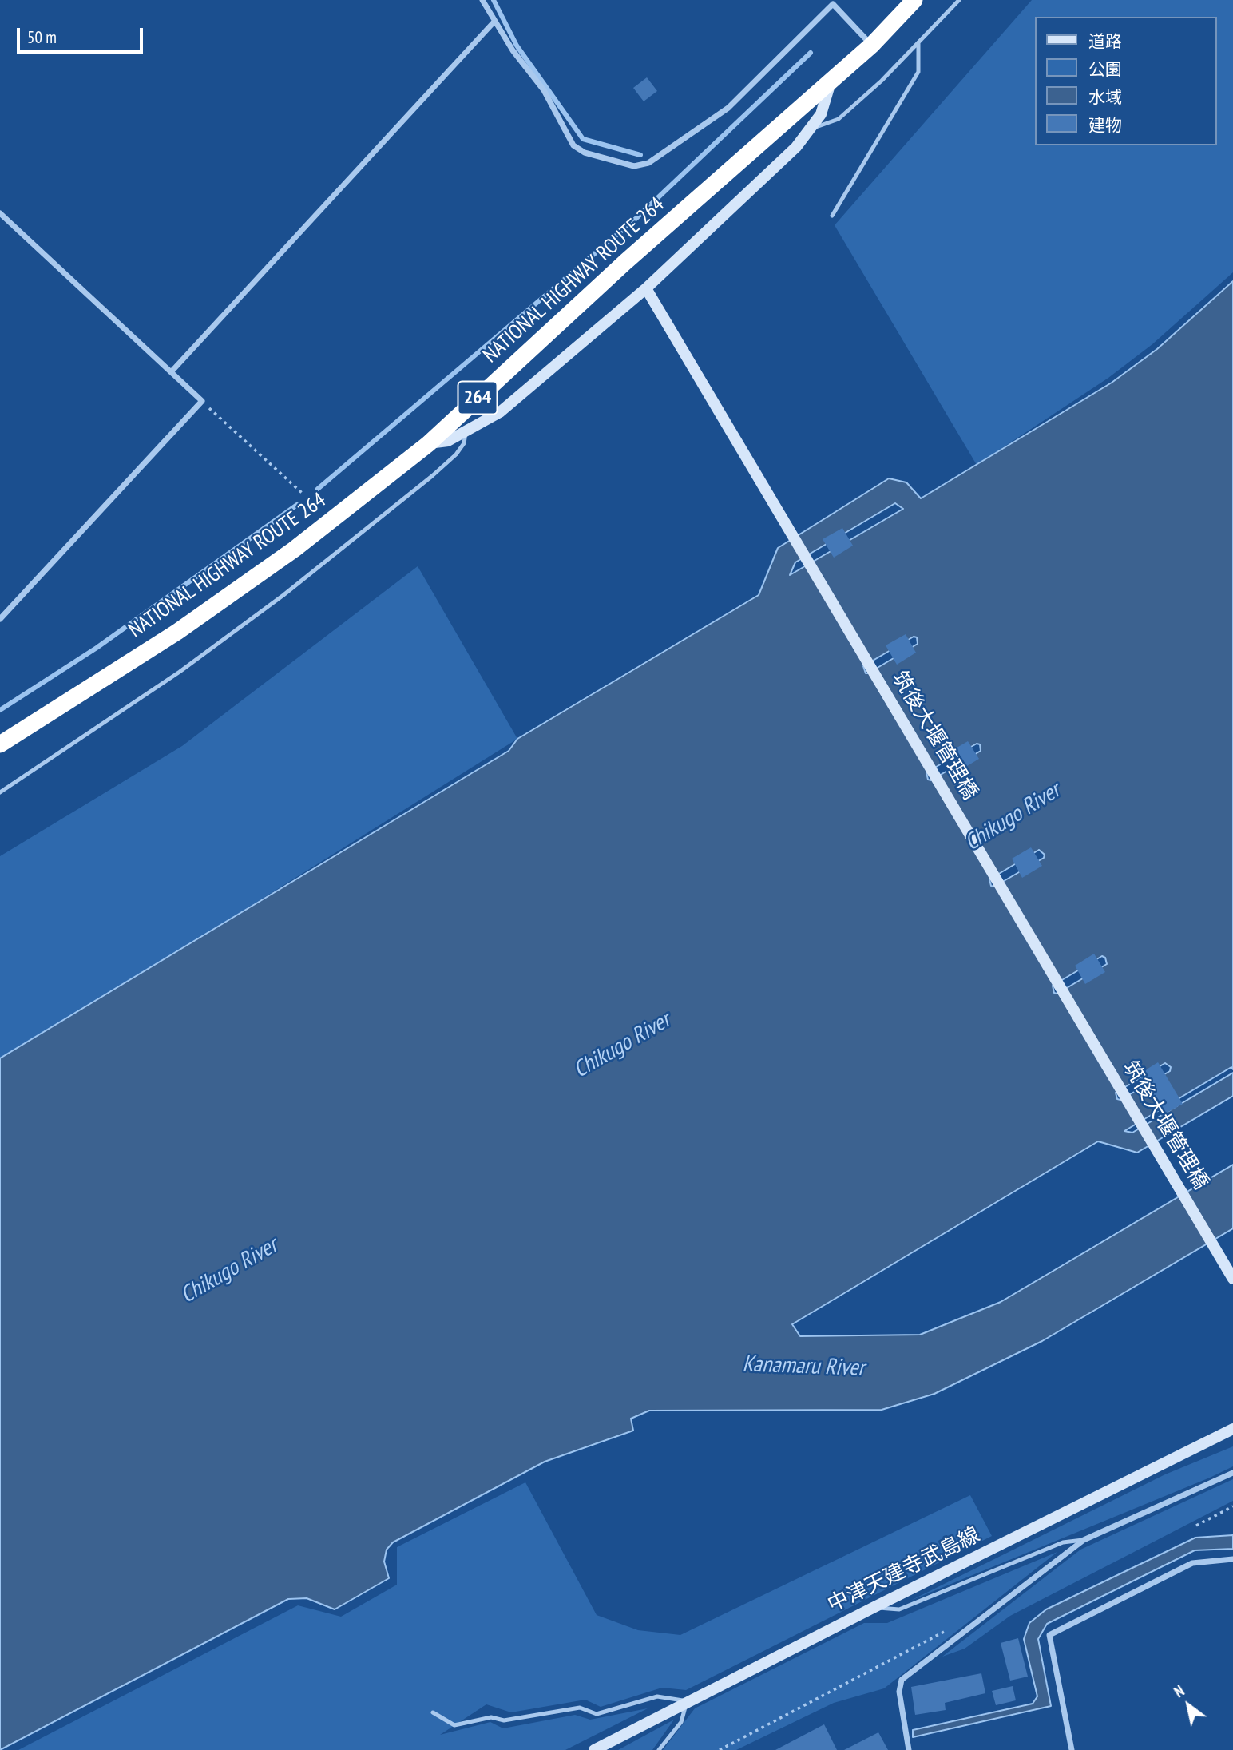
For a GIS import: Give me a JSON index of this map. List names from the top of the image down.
{
  "streets": {
    "highway": ["NATIONAL HIGHWAY ROUTE 264", "264"],
    "street": ["筑後大堰管理橋", "中津天建寺武島線"]
  },
  "water": ["Chikugo River", "Kanamaru River"],
  "legend": [
    "道路",
    "公園",
    "水域",
    "建物"
  ],
  "scale_bar": "50 m",
  "north": "top left"
}
